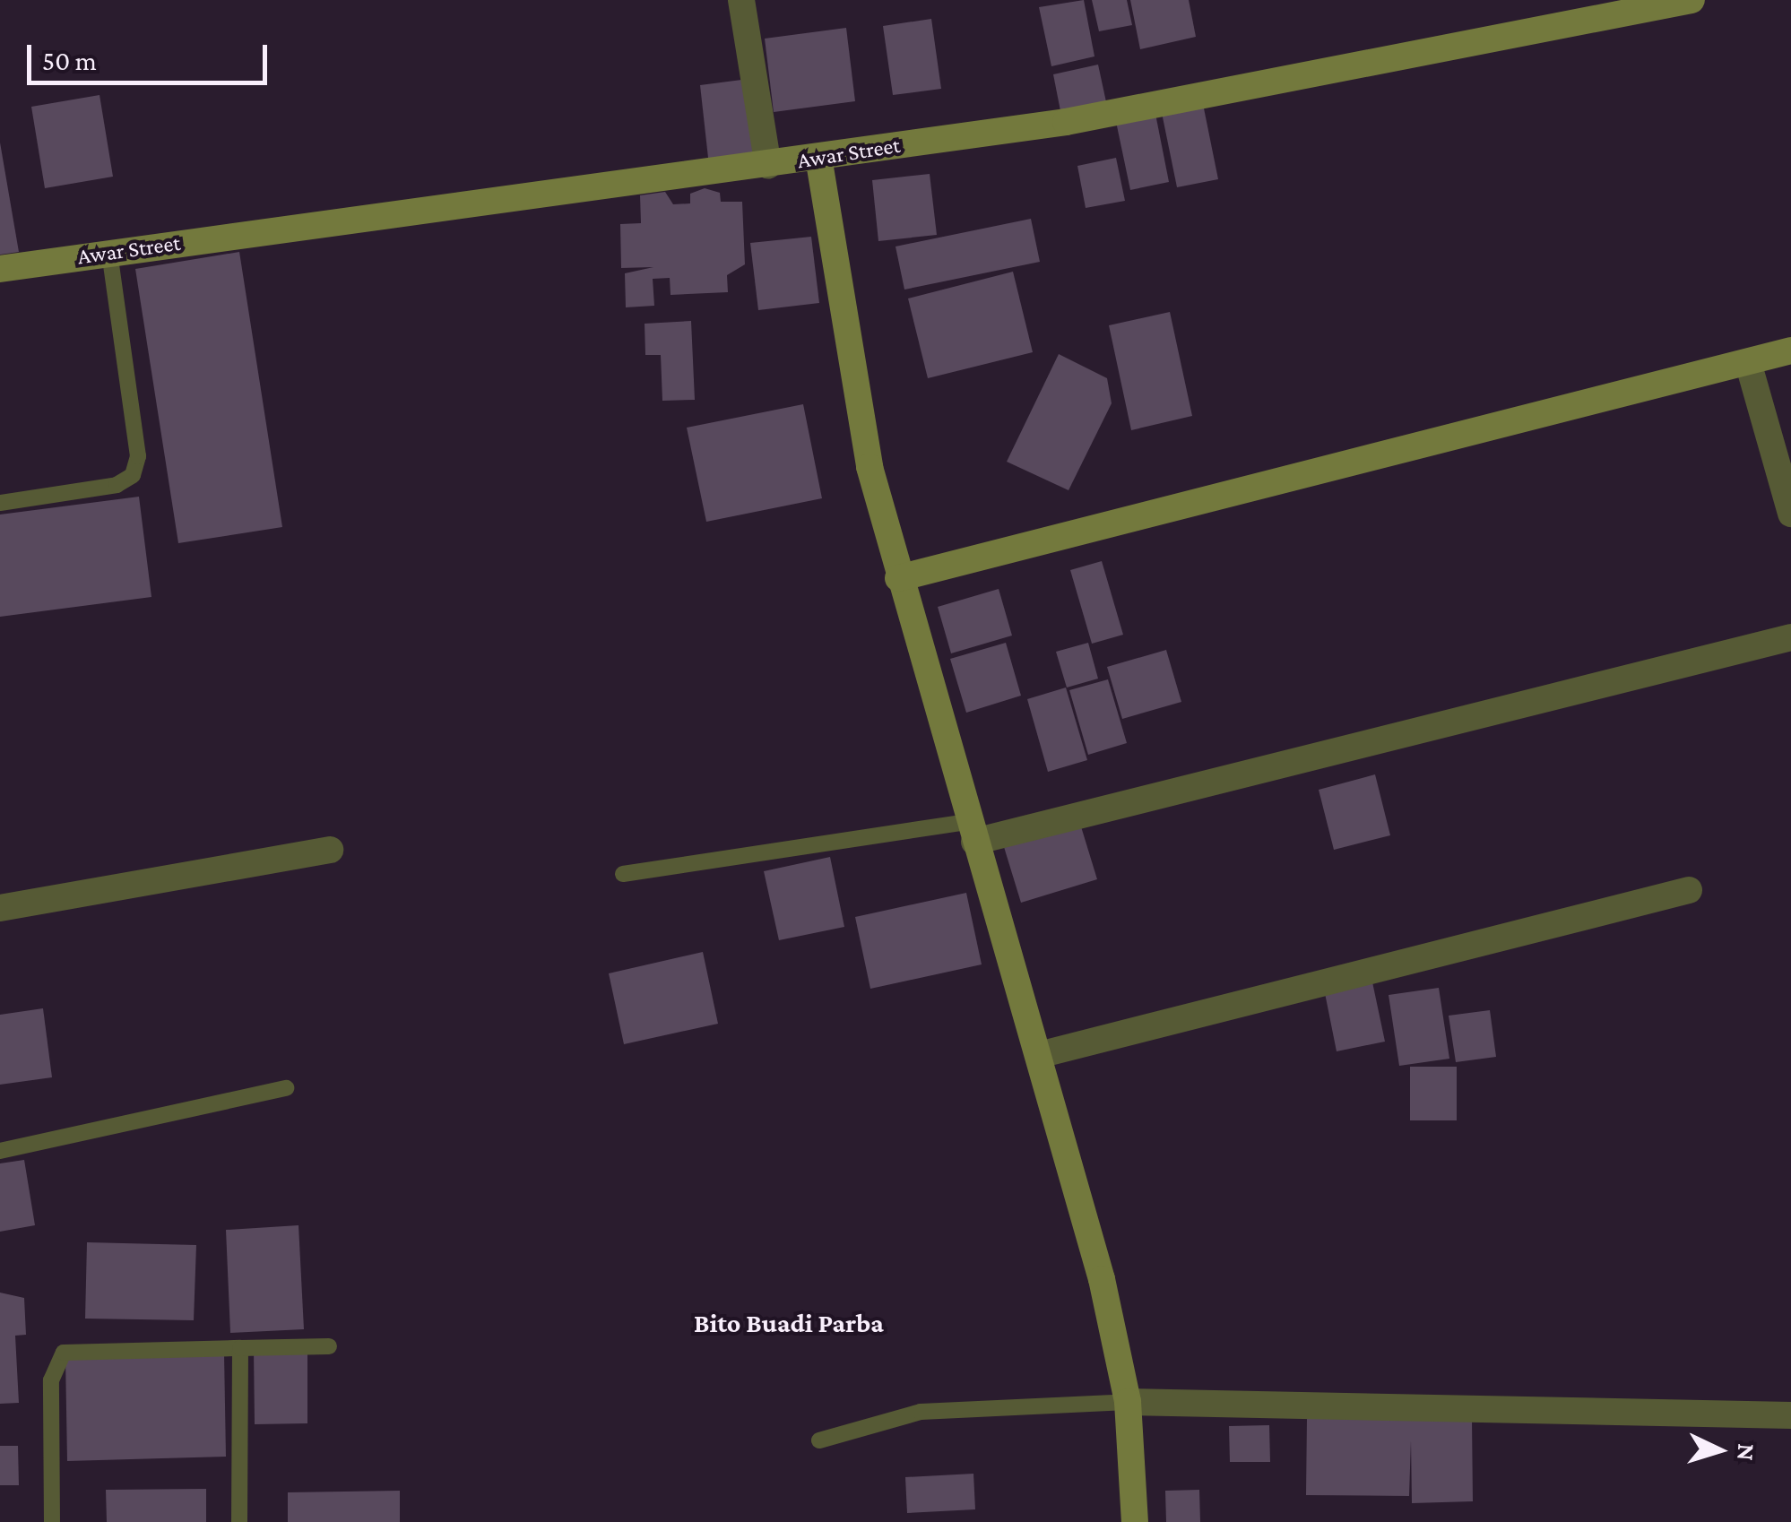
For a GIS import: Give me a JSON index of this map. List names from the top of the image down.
{
  "streets": {
    "main road": ["Awar Street"]
  },
  "districts": ["Bito Buadi Parba"],
  "scale_bar": "50 m",
  "north": "right"
}
